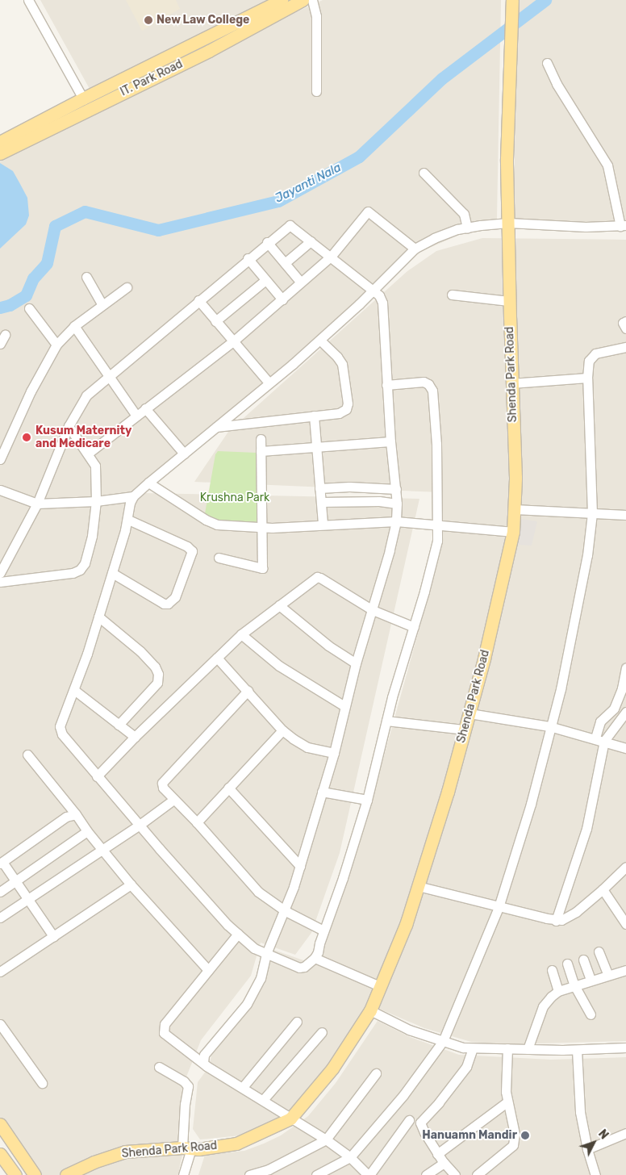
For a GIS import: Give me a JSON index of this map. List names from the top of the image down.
{
  "streets": {
    "main road": ["IT. Park Road", "Shenda Park Road"]
  },
  "water": ["Jayanti Nala"],
  "parks": ["Krushna Park"],
  "places": ["New Law College", "Kusum Maternity and Medicare", "Hanuamn Mandir"],
  "north": "top right"
}
